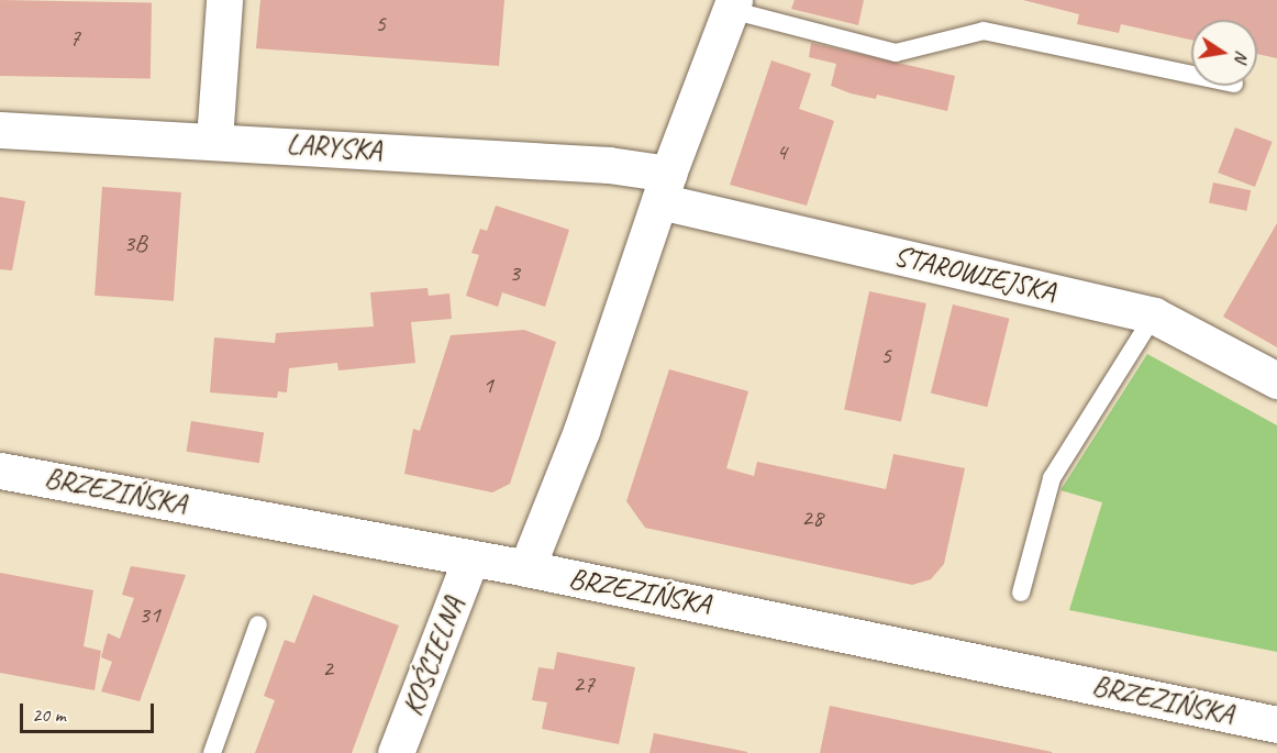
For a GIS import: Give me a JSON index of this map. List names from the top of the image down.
{
  "streets": {
    "street": [
      "LARYSKA",
      "STAROWIEJSKA",
      "BRZEZIŃSKA",
      "KOŚCIELNA"
    ]
  },
  "crossings": [
    ["LARYSKA", "STAROWIEJSKA"],
    ["BRZEZIŃSKA", "KOŚCIELNA"]
  ],
  "house_numbers": [
    "5",
    "7",
    "4",
    "3B",
    "3",
    "5",
    "1",
    "28",
    "31",
    "2",
    "27"
  ],
  "scale_bar": "20 m",
  "north": "right"
}
